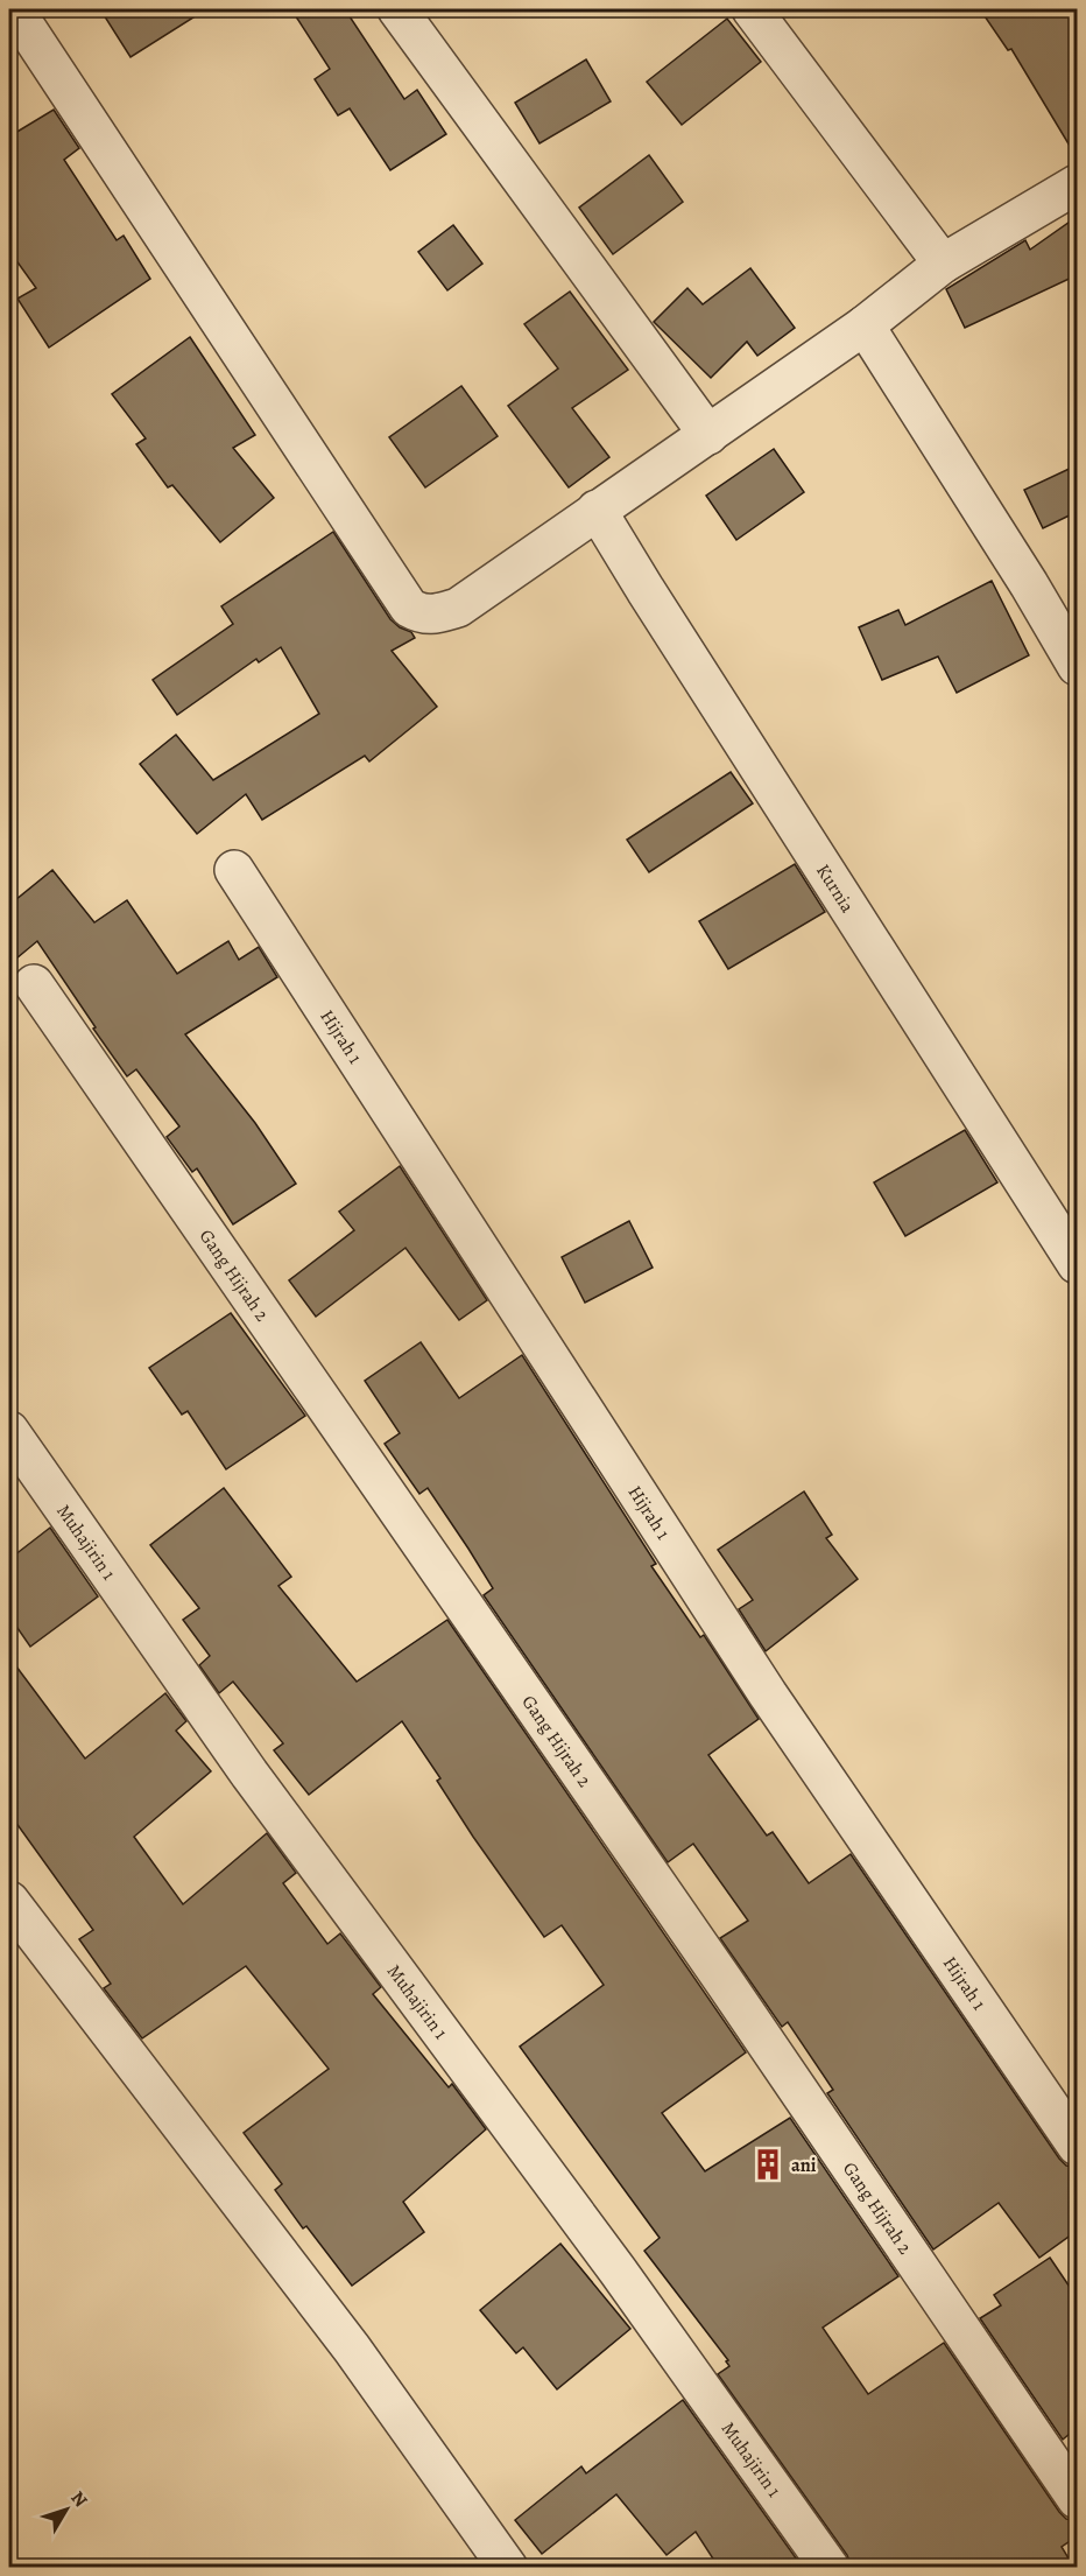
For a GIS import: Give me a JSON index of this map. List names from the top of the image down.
{
  "streets": {
    "street": [
      "Kurnia",
      "Hijrah 1",
      "Gang Hijrah 2",
      "Muhajirin 1"
    ]
  },
  "places": {
    "building": ["ani"]
  },
  "north": "top right"
}
